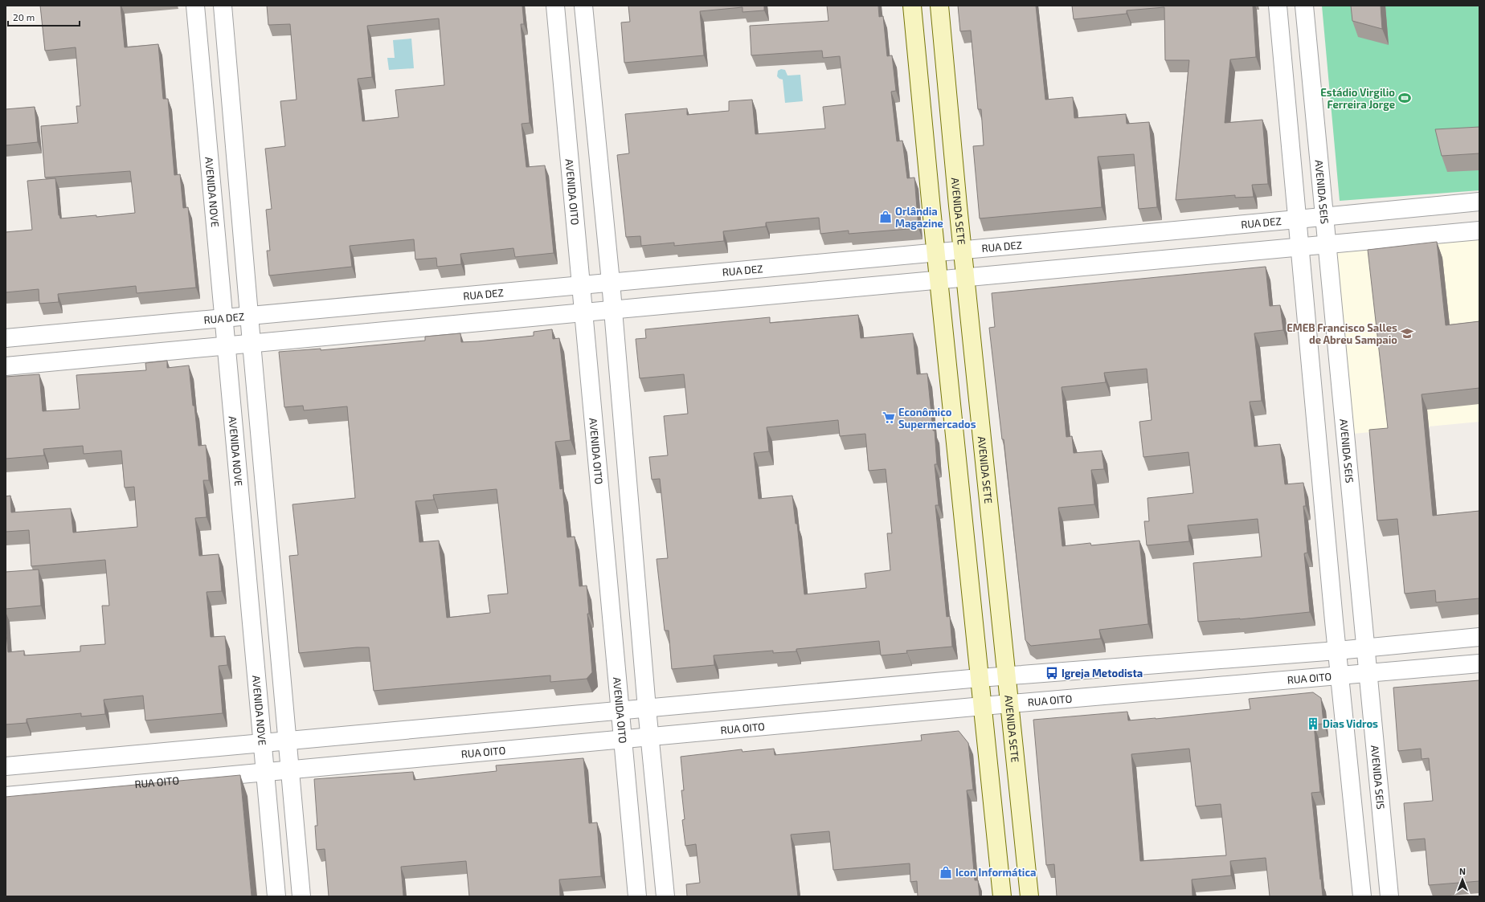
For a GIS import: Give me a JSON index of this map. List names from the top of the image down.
{
  "streets": {
    "street": [
      "AVENIDA NOVE",
      "AVENIDA OITO",
      "AVENIDA SEIS",
      "AVENIDA SETE",
      "RUA DEZ",
      "RUA OITO"
    ]
  },
  "crossings": [
    ["AVENIDA NOVE", "RUA DEZ"],
    ["AVENIDA NOVE", "RUA OITO"],
    ["AVENIDA OITO", "RUA DEZ"],
    ["AVENIDA OITO", "RUA OITO"],
    ["AVENIDA SEIS", "RUA DEZ"],
    ["AVENIDA SEIS", "RUA OITO"],
    ["AVENIDA SETE", "RUA DEZ"],
    ["AVENIDA SETE", "RUA OITO"]
  ],
  "places": {
    "sports": ["Estádio Virgilio Ferreira Jorge"],
    "shop": ["Orlândia Magazine", "Icon Informática"],
    "school or university": ["EMEB Francisco Salles de Abreu Sampaio"],
    "supermarket": ["Econômico Supermercados"],
    "bus stop": ["Igreja Metodista"],
    "building": ["Dias Vidros"]
  },
  "scale_bar": "20 m",
  "north": "top"
}
